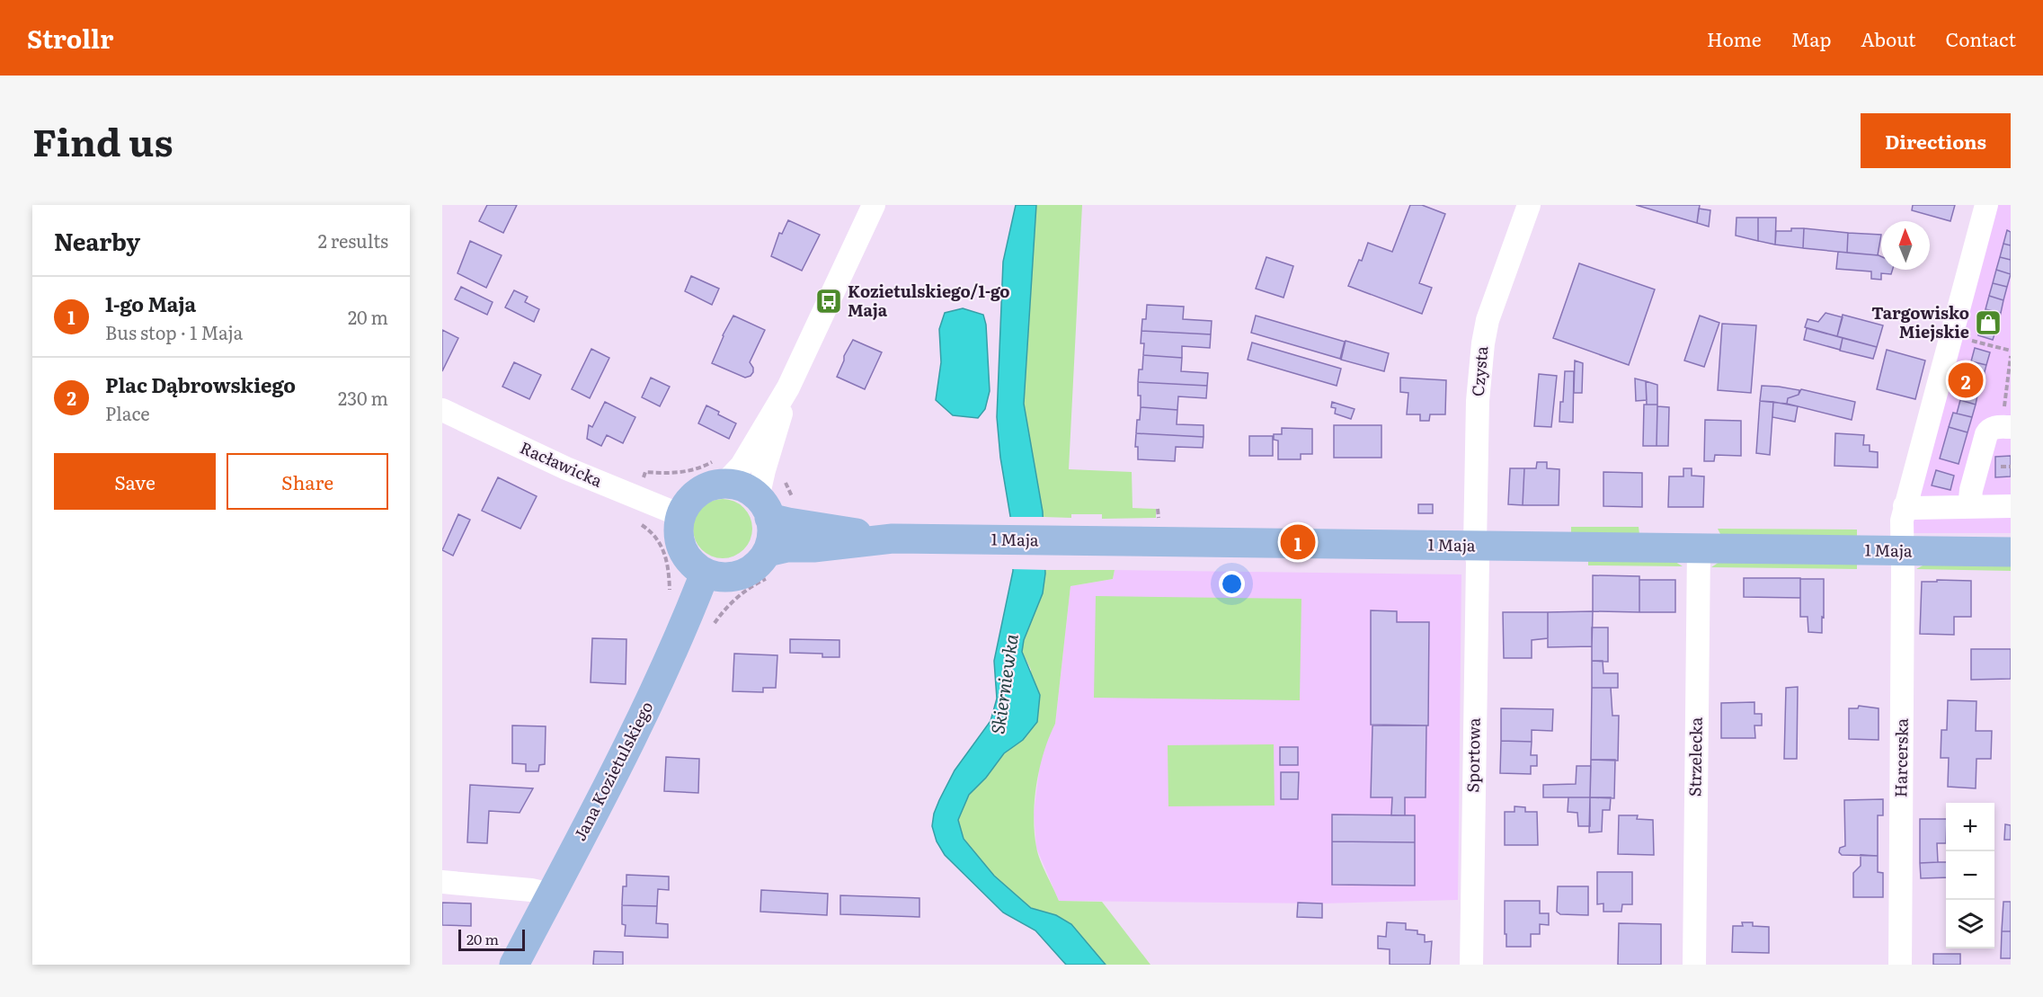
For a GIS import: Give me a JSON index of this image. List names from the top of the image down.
{
  "streets": {
    "main road": ["1 Maja", "Jana Kozietulskiego"],
    "street": [
      "Czysta",
      "Racławicka",
      "Sportowa",
      "Strzelecka",
      "Harcerska"
    ]
  },
  "crossings": [
    ["Czysta", "1 Maja"],
    ["Czysta", "Sportowa"],
    ["Racławicka", "1 Maja"],
    ["Racławicka", "Jana Kozietulskiego"],
    ["1 Maja", "Sportowa"],
    ["1 Maja", "Strzelecka"],
    ["1 Maja", "Harcerska"],
    ["1 Maja", "Jana Kozietulskiego"]
  ],
  "water": ["Skierniewka"],
  "places": {
    "bus stop": ["Kozietulskiego/1-go Maja"],
    "shop": ["Targowisko Miejskie"]
  },
  "scale_bar": "20 m",
  "north": "top",
  "page": {
    "header": "Strollr",
    "nav": [
      "Home",
      "Map",
      "About",
      "Contact"
    ],
    "title": "Find us",
    "buttons": [
      "Directions",
      ["Save", "Share"]
    ],
    "heading": ["Nearby", "2 results"],
    "list": [
      {
        "mark": "1",
        "name": "1-go Maja",
        "note": "Bus stop · 1 Maja",
        "value": "20 m"
      },
      {
        "mark": "2",
        "name": "Plac Dąbrowskiego",
        "note": "Place",
        "value": "230 m"
      }
    ],
    "pins": ["2", "1"],
    "map_buttons": ["+", "−"],
    "scale": "20 m"
  }
}
